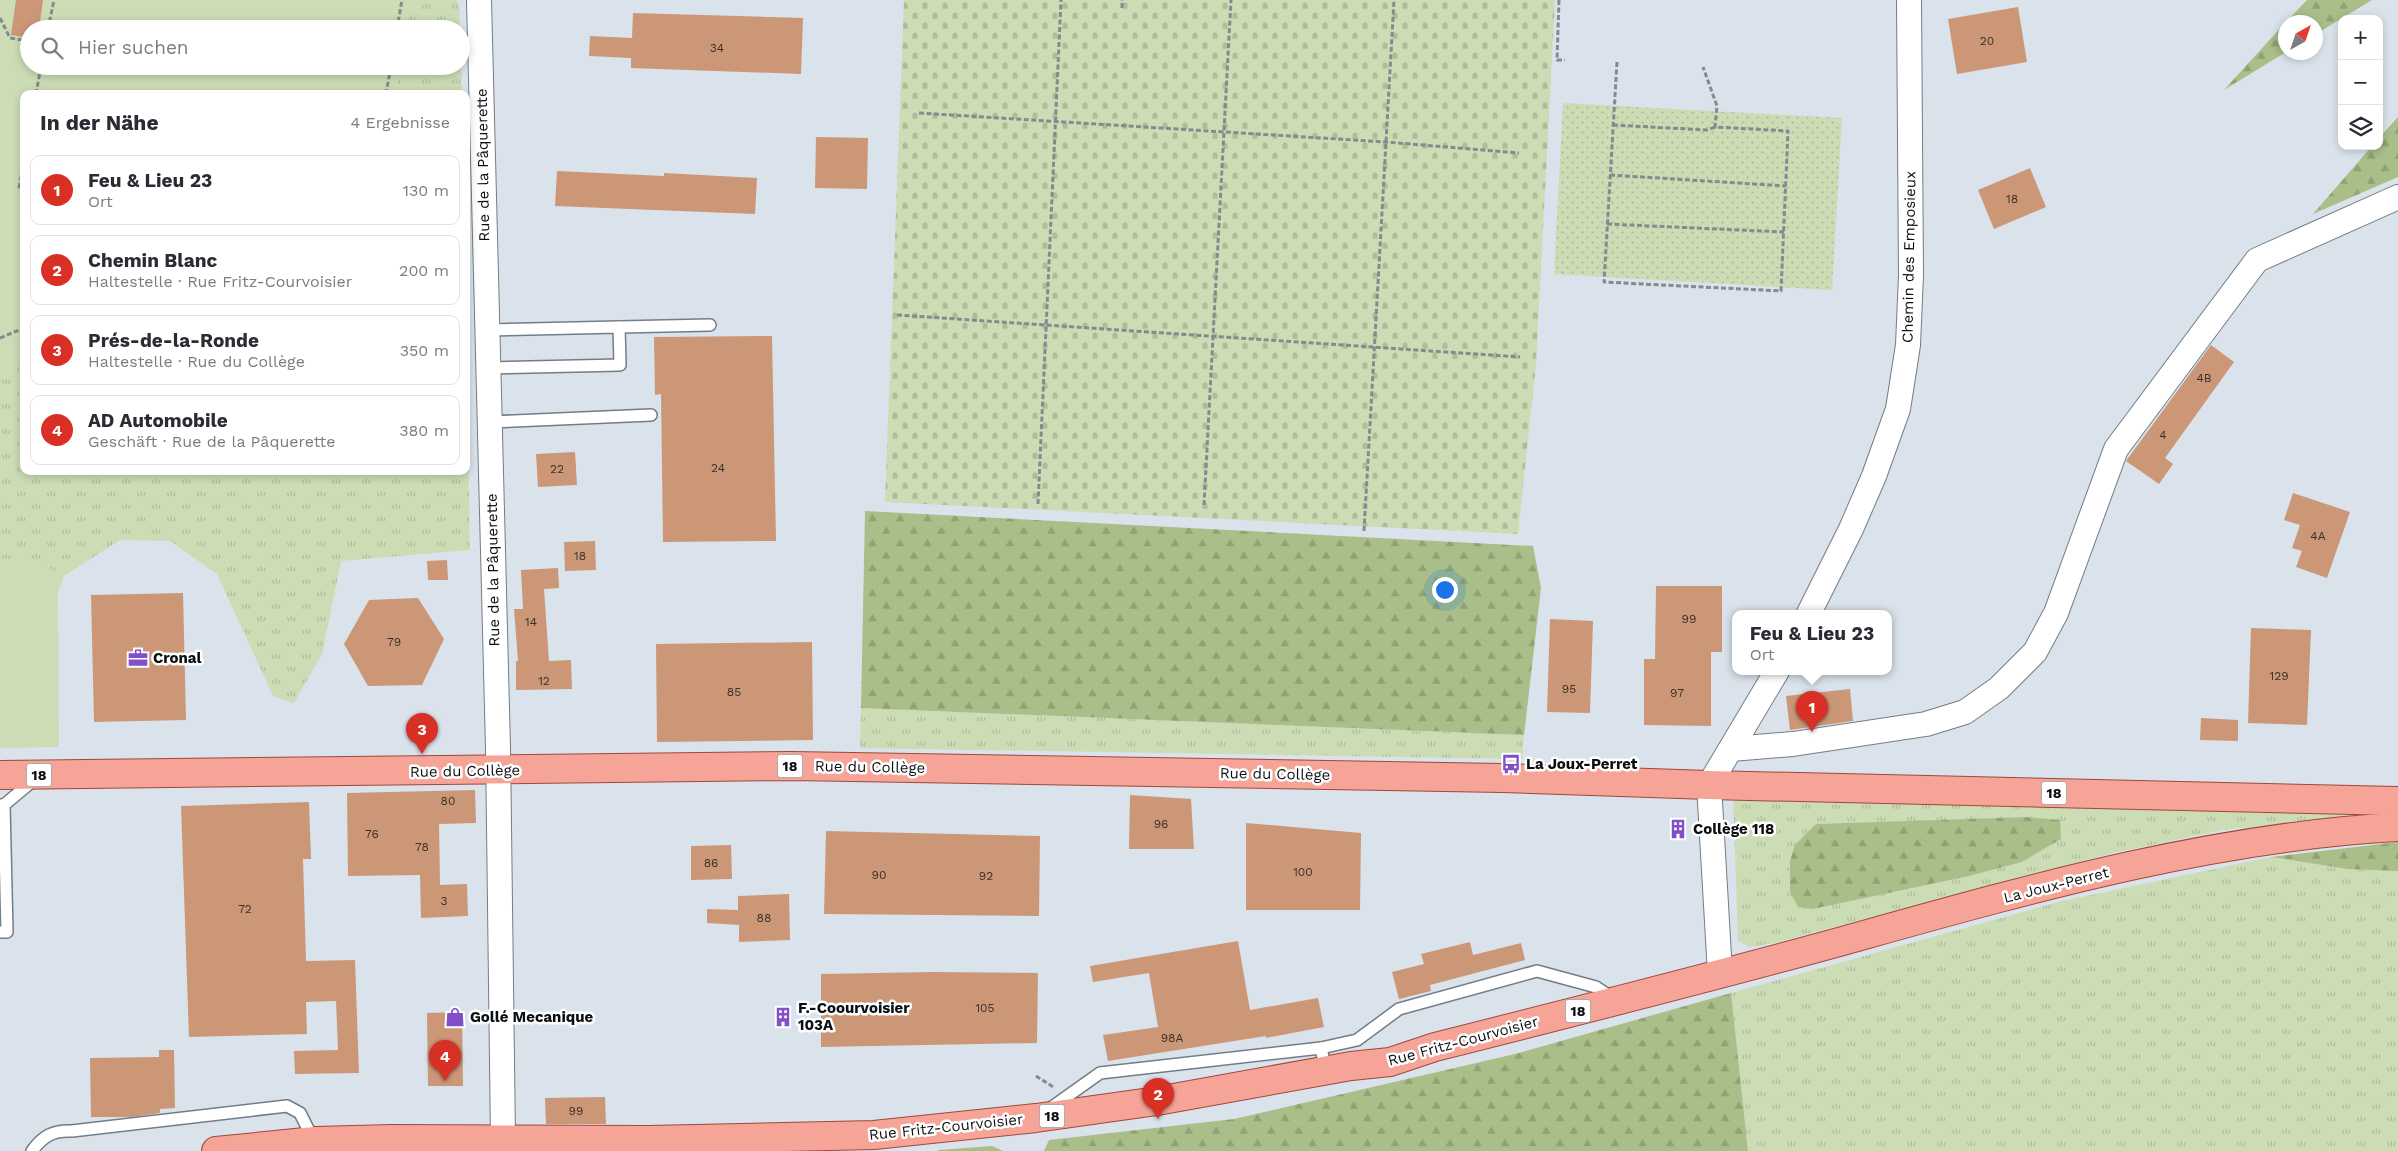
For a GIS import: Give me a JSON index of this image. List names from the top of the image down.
{
  "streets": {
    "main road": [
      "18",
      "Rue du Collège",
      "La Joux-Perret",
      "Rue Fritz-Courvoisier"
    ],
    "street": ["Rue de la Pâquerette", "Chemin des Emposieux"]
  },
  "crossings": [
    ["Rue de la Pâquerette", "Rue du Collège"],
    ["Rue de la Pâquerette", "Rue Fritz-Courvoisier"],
    ["18", "Rue du Collège"],
    ["La Joux-Perret", "Rue Fritz-Courvoisier"]
  ],
  "places": {
    "office": ["Cronal"],
    "bus stop": ["La Joux-Perret"],
    "building": ["Collège 118", "F.-Coourvoisier 103A"],
    "shop": ["Gollé Mecanique"]
  },
  "house_numbers": [
    "20",
    "34",
    "18",
    "4B",
    "4",
    "24",
    "22",
    "4A",
    "18",
    "99",
    "14",
    "79",
    "129",
    "12",
    "95",
    "85",
    "97",
    "80",
    "96",
    "76",
    "78",
    "86",
    "100",
    "90",
    "92",
    "3",
    "72",
    "88",
    "105",
    "98A",
    "99"
  ],
  "north": "top right",
  "page": {
    "map_buttons": ["+", "−"],
    "search": "Hier suchen",
    "heading": ["In der Nähe", "4 Ergebnisse"],
    "list": [
      {
        "mark": "1",
        "name": "Feu & Lieu 23",
        "note": "Ort",
        "value": "130 m"
      },
      {
        "mark": "2",
        "name": "Chemin Blanc",
        "note": "Haltestelle · Rue Fritz-Courvoisier",
        "value": "200 m"
      },
      {
        "mark": "3",
        "name": "Prés-de-la-Ronde",
        "note": "Haltestelle · Rue du Collège",
        "value": "350 m"
      },
      {
        "mark": "4",
        "name": "AD Automobile",
        "note": "Geschäft · Rue de la Pâquerette",
        "value": "380 m"
      }
    ],
    "popup": ["Feu & Lieu 23", "Ort"],
    "pins": [
      "1",
      "3",
      "4",
      "2"
    ]
  }
}
